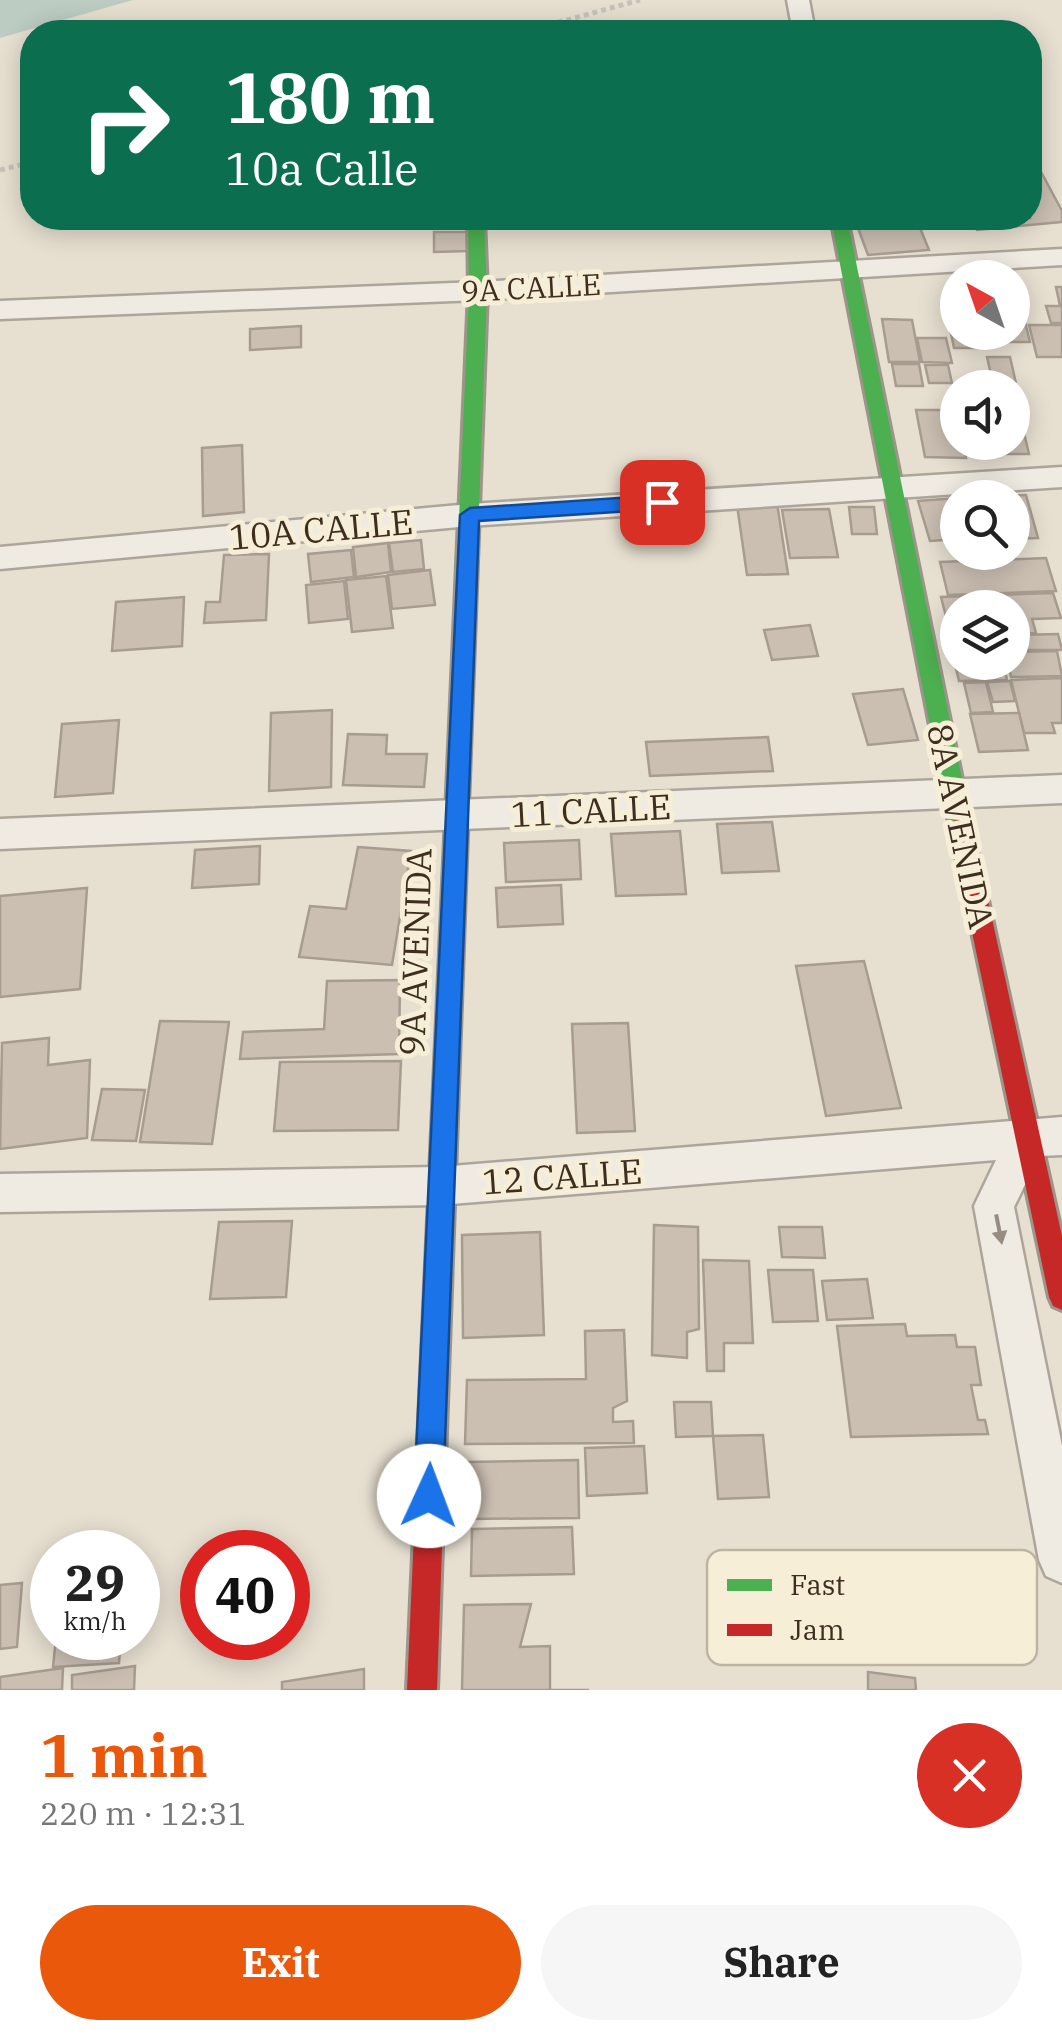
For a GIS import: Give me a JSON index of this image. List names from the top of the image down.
{
  "streets": {
    "street": [
      "9A CALLE",
      "10A CALLE",
      "11 CALLE",
      "8A AVENIDA",
      "9A AVENIDA",
      "12 CALLE"
    ]
  },
  "crossings": [
    ["9A CALLE", "8A AVENIDA"],
    ["9A CALLE", "9A AVENIDA"],
    ["10A CALLE", "8A AVENIDA"],
    ["10A CALLE", "9A AVENIDA"],
    ["11 CALLE", "8A AVENIDA"],
    ["11 CALLE", "9A AVENIDA"],
    ["8A AVENIDA", "12 CALLE"],
    ["9A AVENIDA", "12 CALLE"]
  ],
  "legend": ["Fast", "Jam"],
  "north": "top left",
  "page": {
    "turn": ["180 m", "10a Calle"],
    "speed": "29 km/h",
    "limit": "40",
    "heading": ["1 min", "220 m · 12:31"],
    "buttons": ["Exit", "Share"]
  }
}
